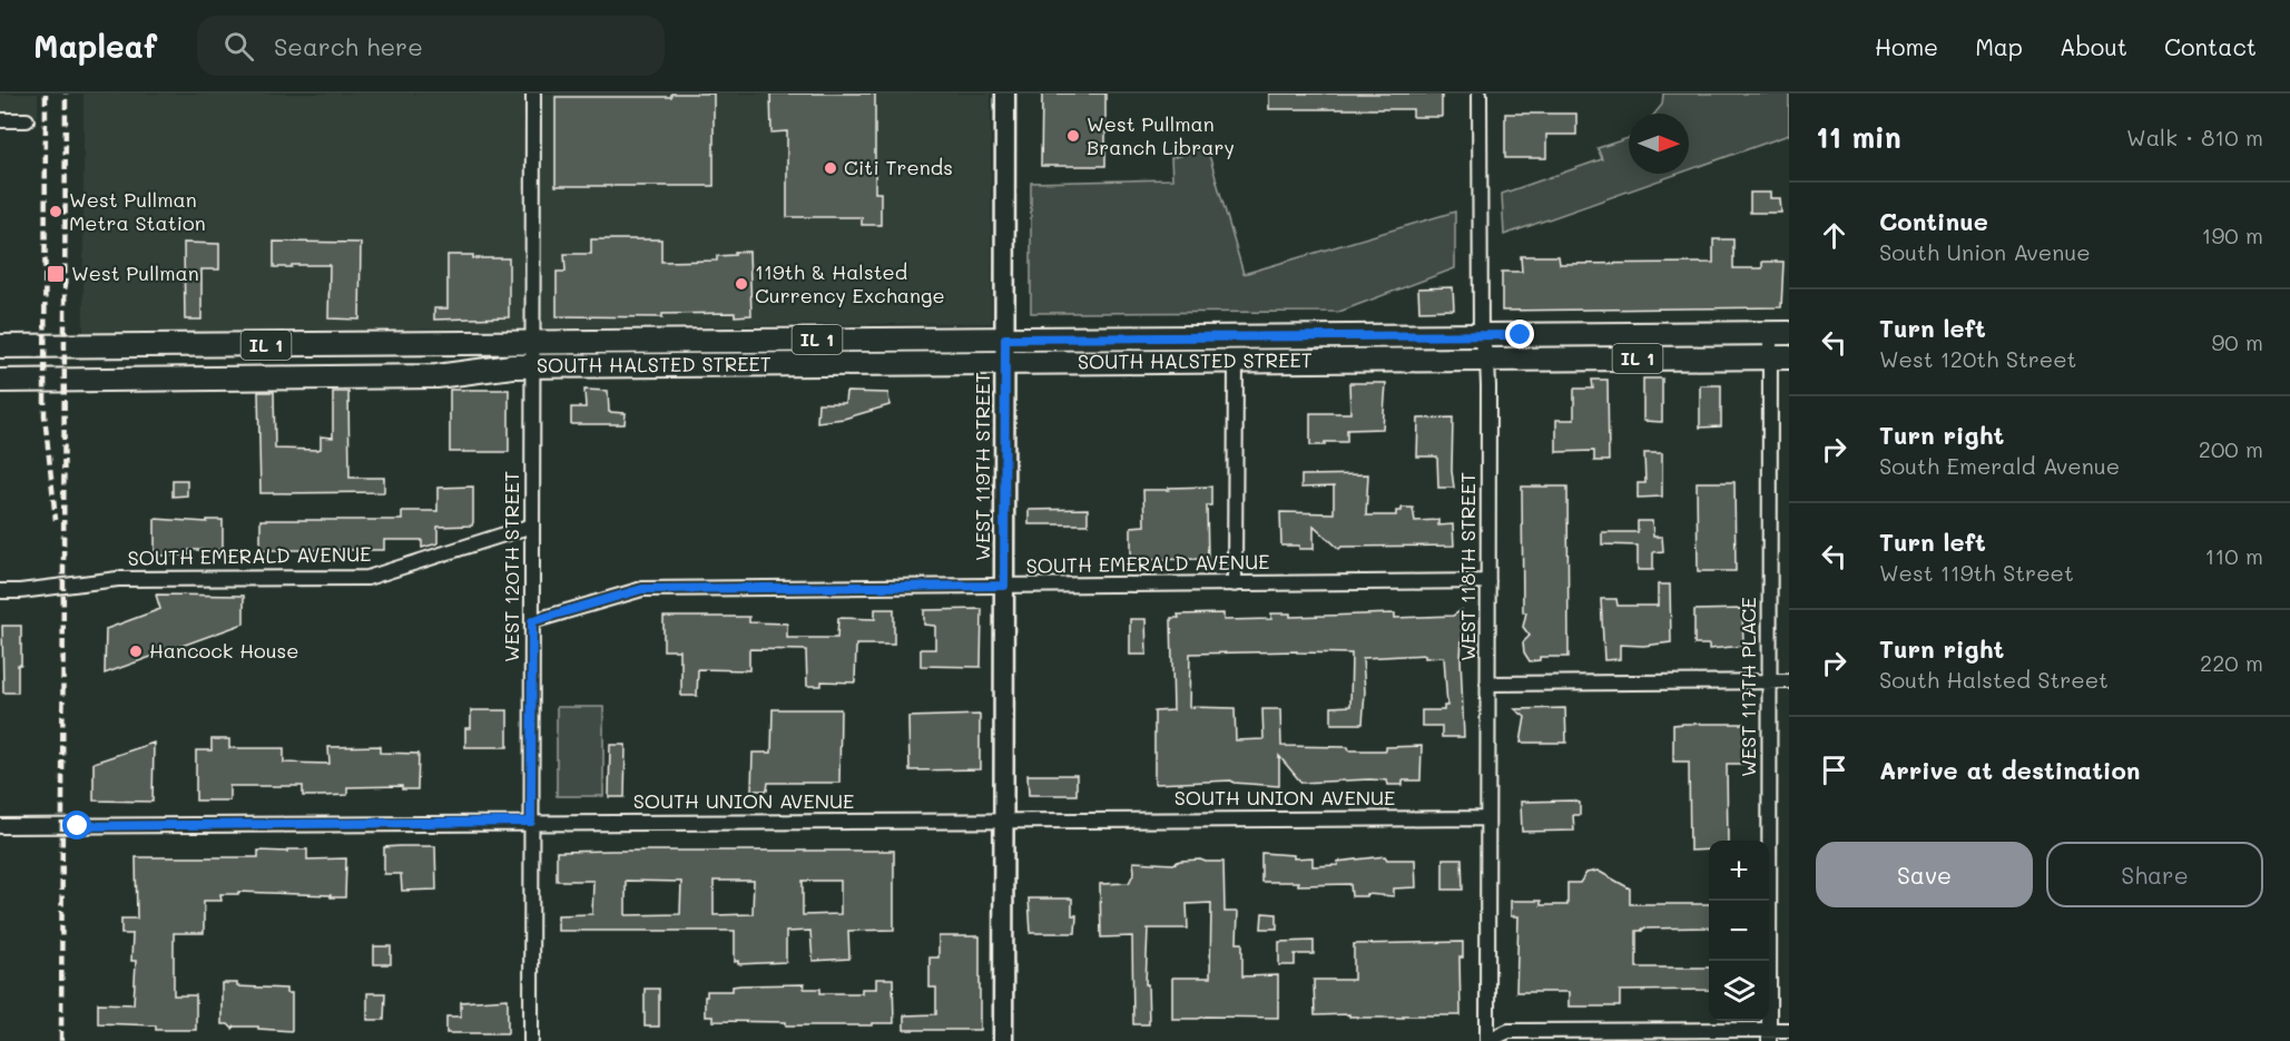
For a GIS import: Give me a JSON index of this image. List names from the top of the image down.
{
  "streets": {
    "main road": ["IL 1", "SOUTH HALSTED STREET"],
    "street": [
      "WEST 119TH STREET",
      "SOUTH EMERALD AVENUE",
      "WEST 120TH STREET",
      "WEST 118TH STREET",
      "WEST 117TH PLACE",
      "SOUTH UNION AVENUE"
    ]
  },
  "crossings": [
    ["SOUTH HALSTED STREET", "WEST 119TH STREET"],
    ["SOUTH HALSTED STREET", "WEST 120TH STREET"],
    ["SOUTH HALSTED STREET", "WEST 118TH STREET"],
    ["SOUTH HALSTED STREET", "WEST 117TH PLACE"],
    ["WEST 119TH STREET", "SOUTH EMERALD AVENUE"],
    ["WEST 119TH STREET", "SOUTH UNION AVENUE"],
    ["SOUTH EMERALD AVENUE", "WEST 120TH STREET"],
    ["SOUTH EMERALD AVENUE", "WEST 118TH STREET"],
    ["WEST 120TH STREET", "SOUTH UNION AVENUE"],
    ["WEST 118TH STREET", "SOUTH UNION AVENUE"]
  ],
  "places": {
    "other": [
      "West Pullman Branch Library",
      "Citi Trends",
      "West Pullman Metra Station",
      "119th & Halsted Currency Exchange",
      "Hancock House"
    ],
    "transit": ["West Pullman"]
  },
  "north": "right",
  "page": {
    "header": "Mapleaf",
    "search": "Search here",
    "nav": [
      "Home",
      "Map",
      "About",
      "Contact"
    ],
    "heading": ["11 min", "Walk · 810 m"],
    "list": [
      ["Continue", "South Union Avenue", "190 m"],
      ["Turn left", "West 120th Street", "90 m"],
      ["Turn right", "South Emerald Avenue", "200 m"],
      ["Turn left", "West 119th Street", "110 m"],
      ["Turn right", "South Halsted Street", "220 m"],
      "Arrive at destination"
    ],
    "buttons": ["Save", "Share"],
    "map_buttons": ["+", "−"]
  }
}
